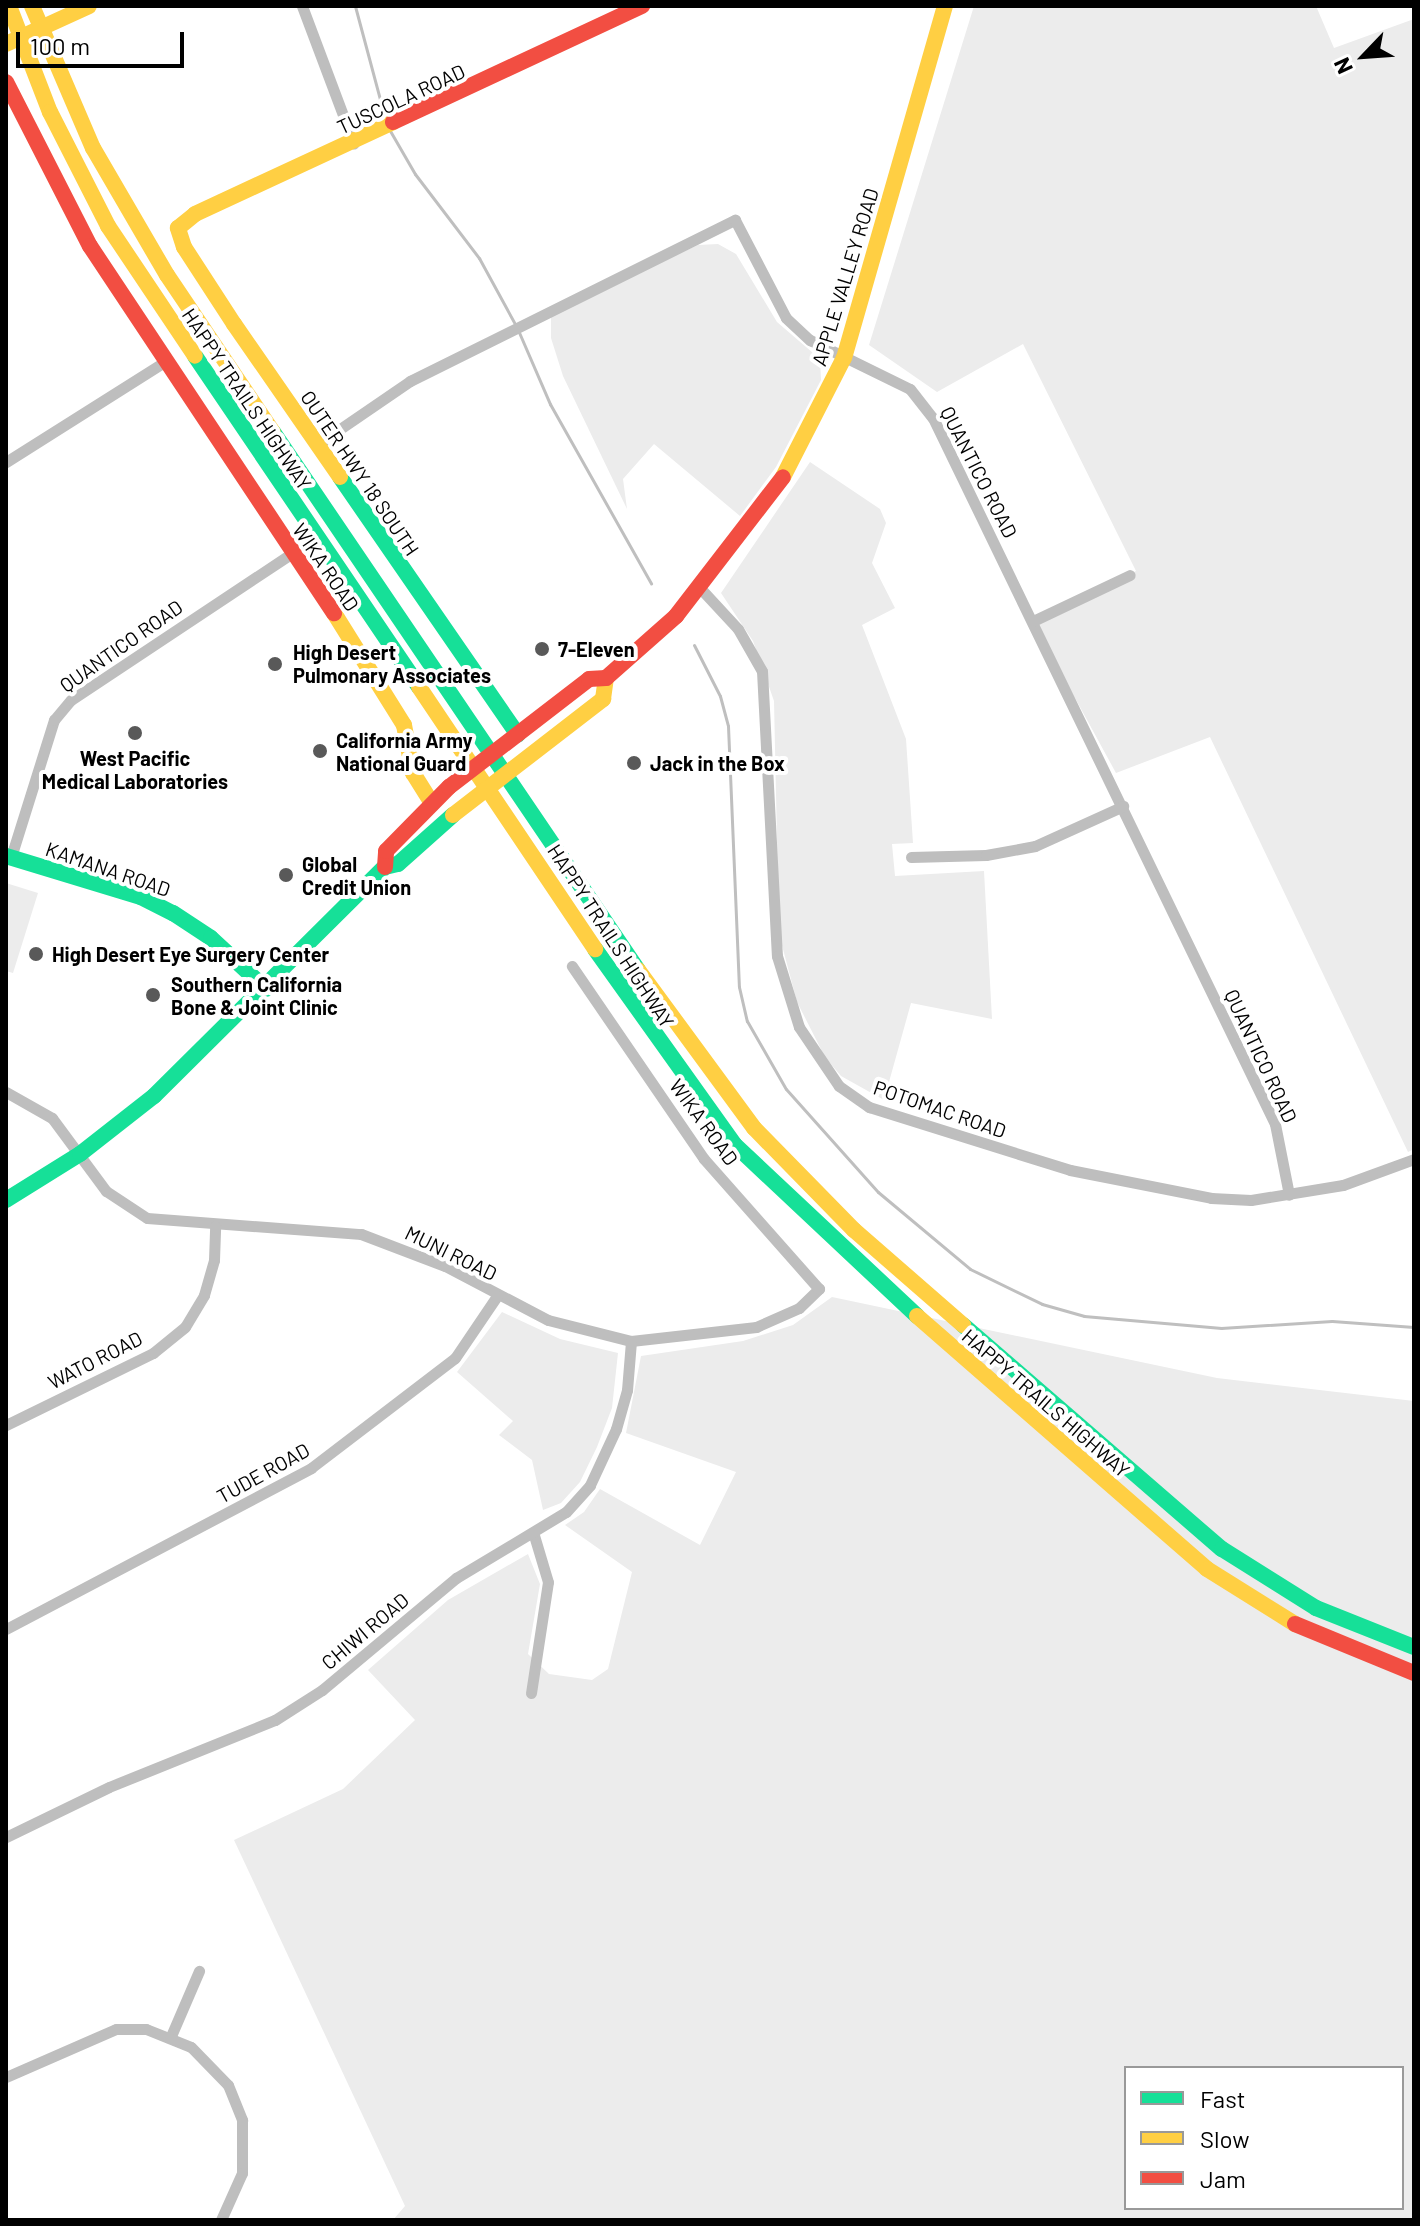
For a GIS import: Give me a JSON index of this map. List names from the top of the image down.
{
  "streets": {
    "main road": [
      "TUSCOLA ROAD",
      "APPLE VALLEY ROAD",
      "HAPPY TRAILS HIGHWAY",
      "OUTER HWY 18 SOUTH",
      "WIKA ROAD",
      "KAMANA ROAD"
    ],
    "street": [
      "QUANTICO ROAD",
      "POTOMAC ROAD",
      "MUNI ROAD",
      "WATO ROAD",
      "TUDE ROAD",
      "CHIWI ROAD"
    ]
  },
  "crossings": [
    ["TUSCOLA ROAD", "OUTER HWY 18 SOUTH"],
    ["APPLE VALLEY ROAD", "HAPPY TRAILS HIGHWAY"],
    ["APPLE VALLEY ROAD", "QUANTICO ROAD"],
    ["APPLE VALLEY ROAD", "OUTER HWY 18 SOUTH"],
    ["APPLE VALLEY ROAD", "WIKA ROAD"],
    ["APPLE VALLEY ROAD", "KAMANA ROAD"],
    ["APPLE VALLEY ROAD", "POTOMAC ROAD"],
    ["APPLE VALLEY ROAD", "MUNI ROAD"],
    ["QUANTICO ROAD", "OUTER HWY 18 SOUTH"],
    ["QUANTICO ROAD", "WIKA ROAD"],
    ["QUANTICO ROAD", "KAMANA ROAD"],
    ["QUANTICO ROAD", "POTOMAC ROAD"],
    ["WIKA ROAD", "MUNI ROAD"],
    ["MUNI ROAD", "WATO ROAD"],
    ["MUNI ROAD", "TUDE ROAD"],
    ["MUNI ROAD", "CHIWI ROAD"]
  ],
  "places": [
    "7-Eleven",
    "High Desert Pulmonary Associates",
    "West Pacific Medical Laboratories",
    "California Army National Guard",
    "Jack in the Box",
    "Global Credit Union",
    "High Desert Eye Surgery Center",
    "Southern California Bone & Joint Clinic"
  ],
  "legend": ["Fast", "Slow", "Jam"],
  "scale_bar": "100 m",
  "north": "bottom left"
}
